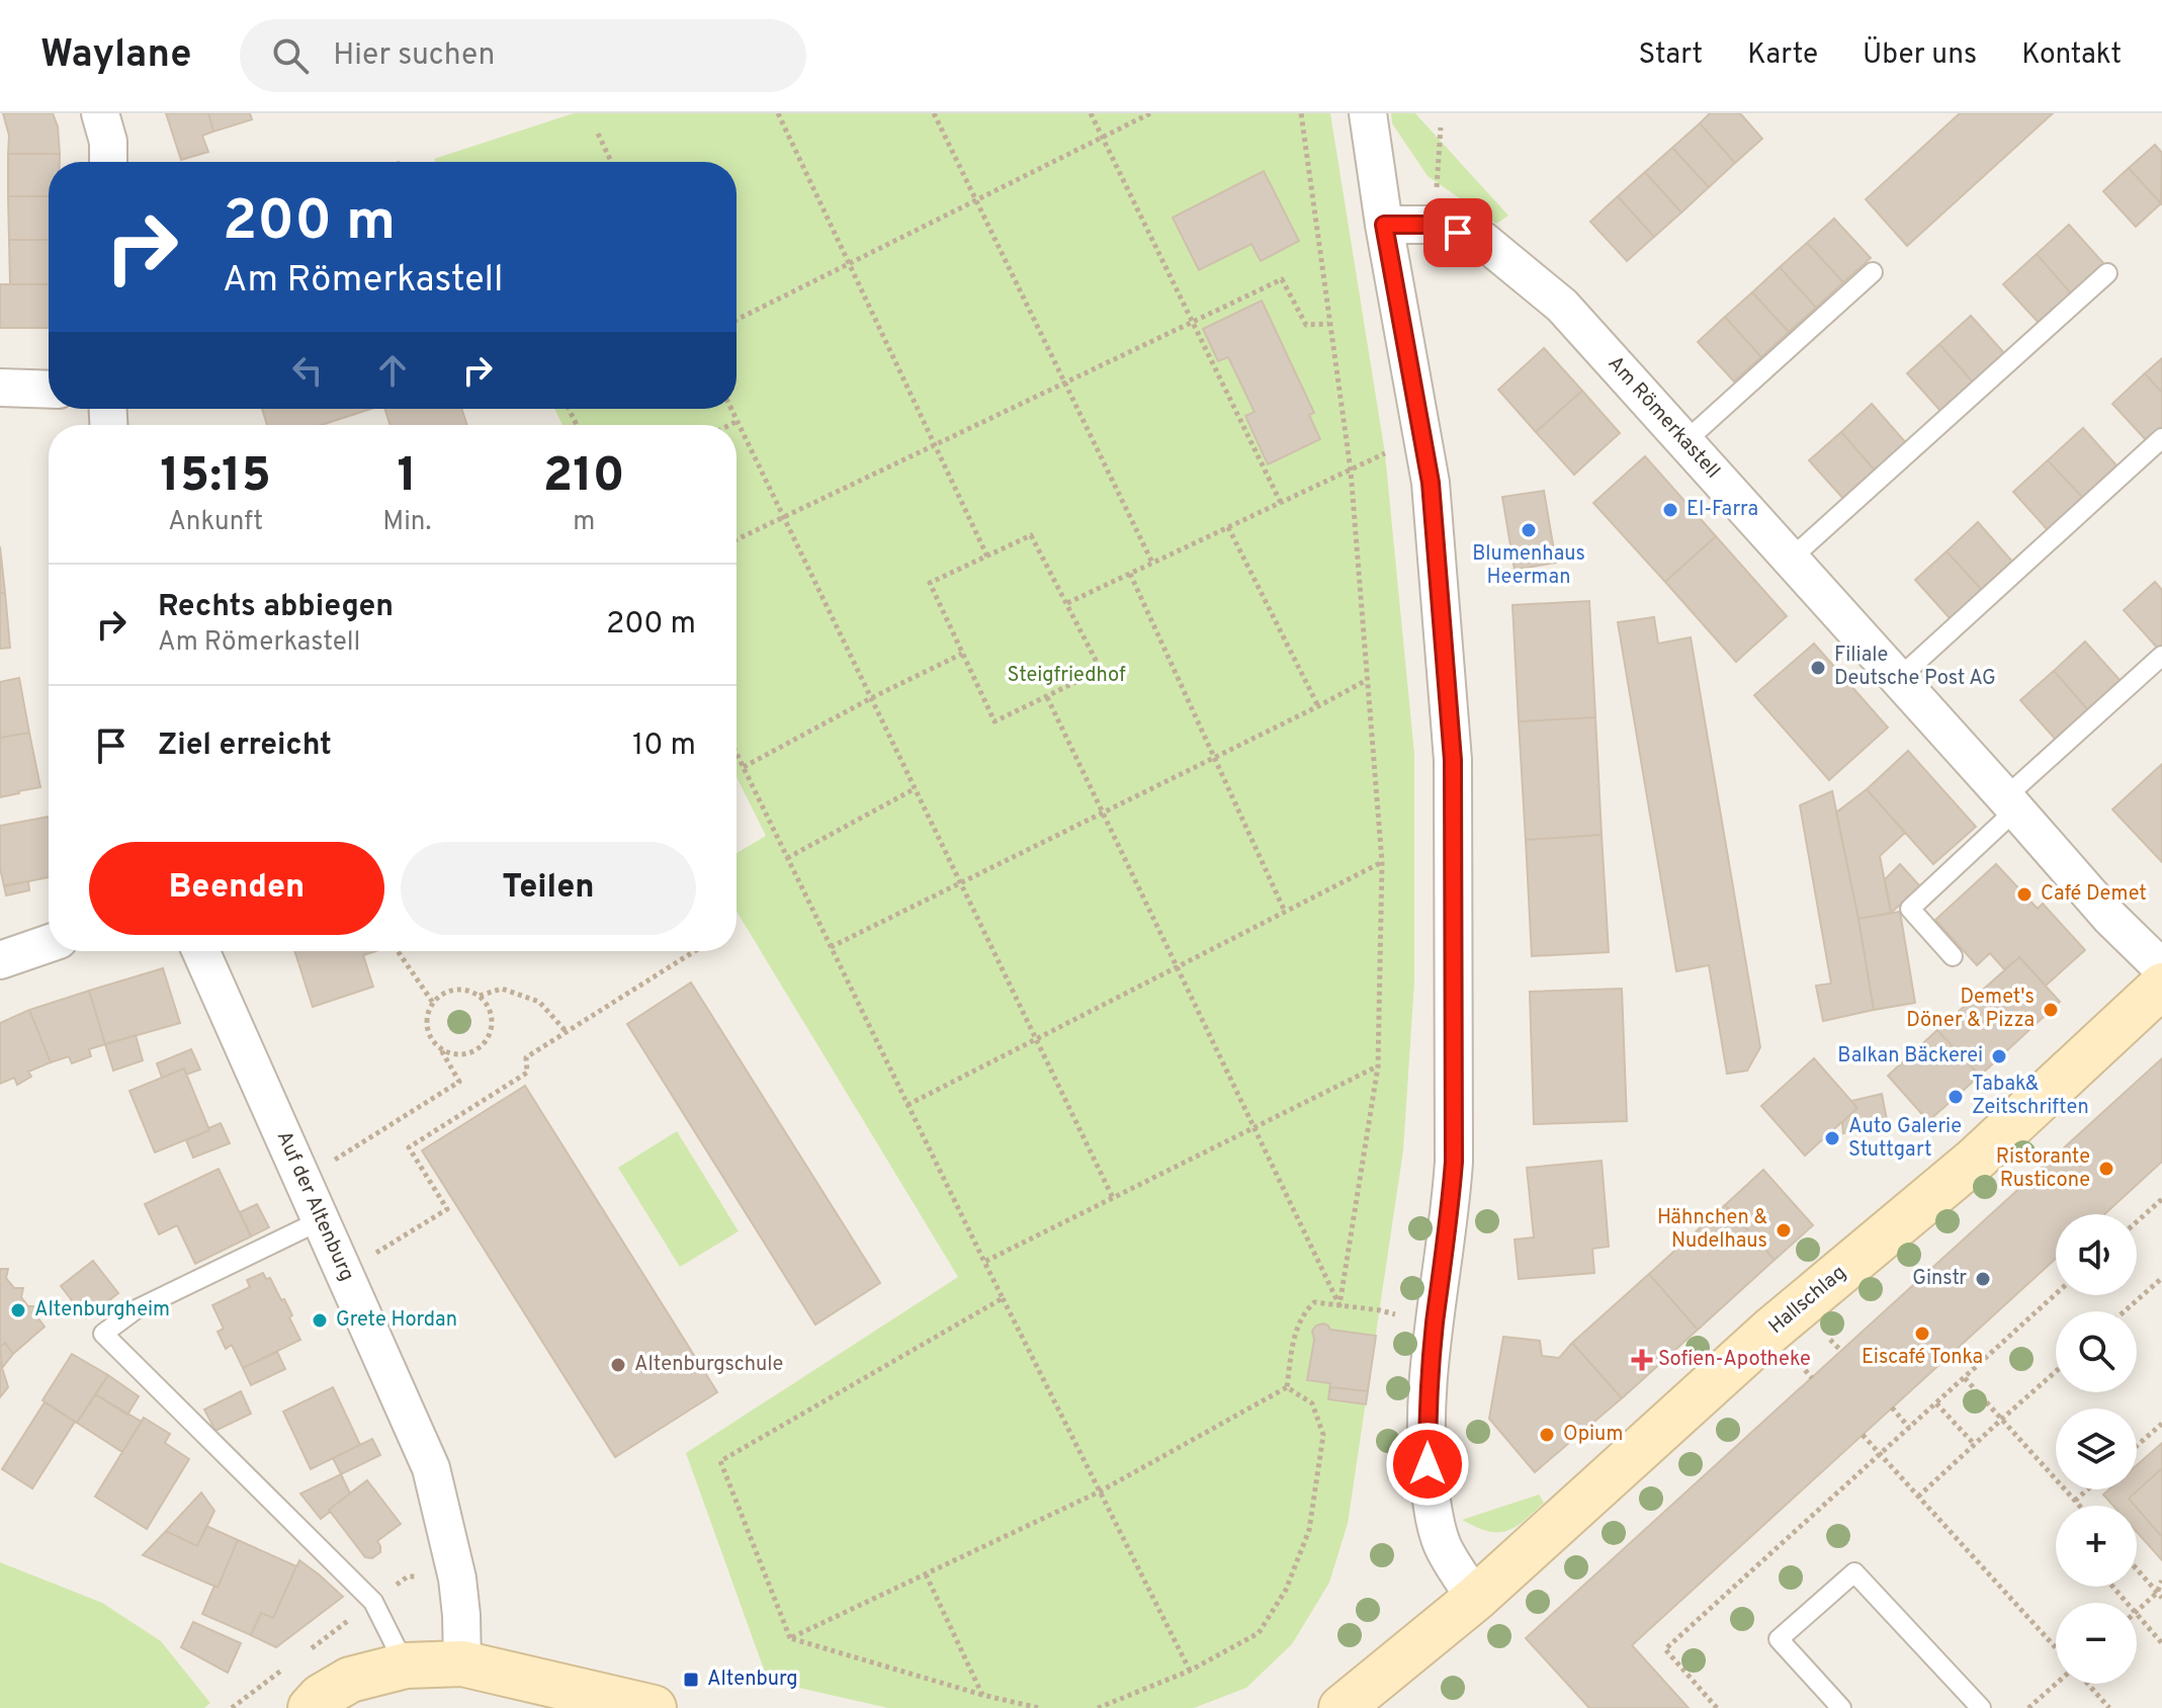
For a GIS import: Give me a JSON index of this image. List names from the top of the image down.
{
  "streets": {
    "main road": ["Hallschlag"],
    "street": ["Am Römerkastell", "Auf der Altenburg"]
  },
  "parks": ["Steigfriedhof"],
  "places": {
    "other": [
      "El-Farra",
      "Blumenhaus Heerman",
      "Filiale Deutsche Post AG",
      "Café Demet",
      "Demet's Döner & Pizza",
      "Balkan Bäckerei",
      "Tabak& Zeitschriften",
      "Auto Galerie Stuttgart",
      "Ristorante Rusticone",
      "Hähnchen & Nudelhaus",
      "Ginstr",
      "Altenburgheim",
      "Grete Hordan",
      "Eiscafé Tonka",
      "Altenburgschule",
      "Opium"
    ],
    "health": ["Sofien-Apotheke"],
    "transit": ["Altenburg"]
  },
  "page": {
    "header": "Waylane",
    "search": "Hier suchen",
    "nav": [
      "Start",
      "Karte",
      "Über uns",
      "Kontakt"
    ],
    "turn": ["200 m", "Am Römerkastell"],
    "eta": [
      "15:15",
      "Ankunft",
      "1",
      "Min.",
      "210",
      "m"
    ],
    "list": [
      {
        "name": "Rechts abbiegen",
        "note": "Am Römerkastell",
        "value": "200 m"
      },
      {
        "name": "Ziel erreicht",
        "value": "10 m"
      }
    ],
    "buttons": ["Beenden", "Teilen"],
    "map_buttons": ["+", "−"]
  }
}
